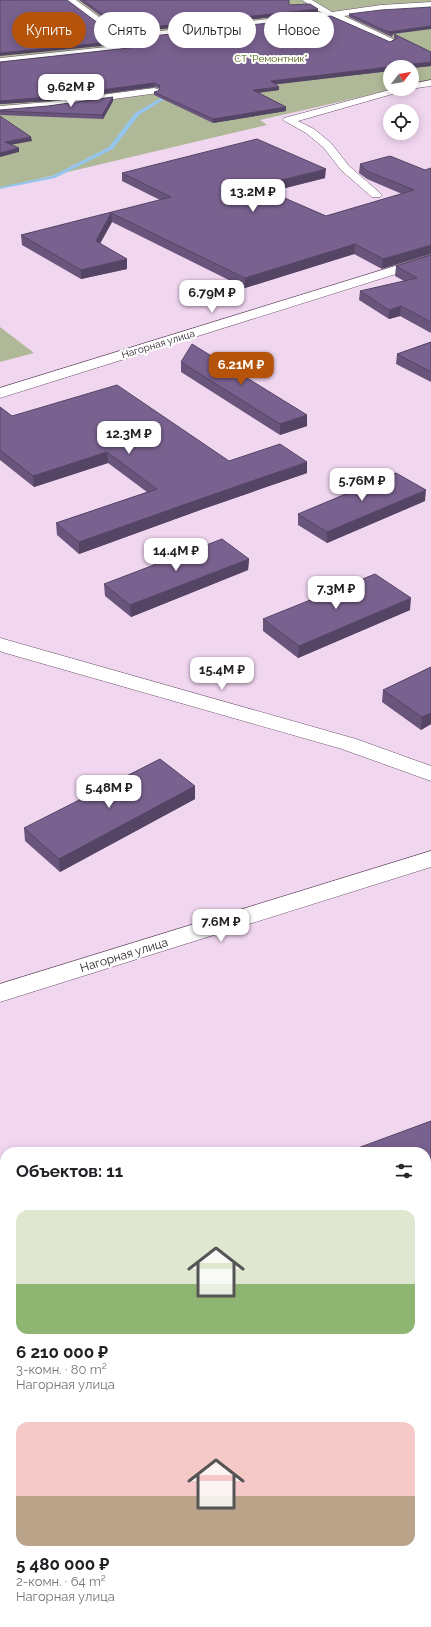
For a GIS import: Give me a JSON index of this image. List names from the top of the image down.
{
  "streets": {
    "street": ["Нагорная улица"]
  },
  "parks": ["СТ \"Ремонтник\""],
  "north": "top right",
  "page": {
    "chip": [
      "Купить",
      "Снять",
      "Фильтры",
      "Новое"
    ],
    "price": [
      "9.62M ₽",
      "13.2M ₽",
      "6.79M ₽",
      "6.21M ₽",
      "12.3M ₽",
      "5.76M ₽",
      "14.4M ₽",
      "7.3M ₽",
      "15.4M ₽",
      "5.48M ₽",
      "7.6M ₽"
    ],
    "heading": "Объектов: 11",
    "list": [
      {
        "name": "6 210 000 ₽",
        "note": "3-комн. · 80 m² · Нагорная улица"
      },
      {
        "name": "5 480 000 ₽",
        "note": "2-комн. · 64 m² · Нагорная улица"
      }
    ]
  }
}
